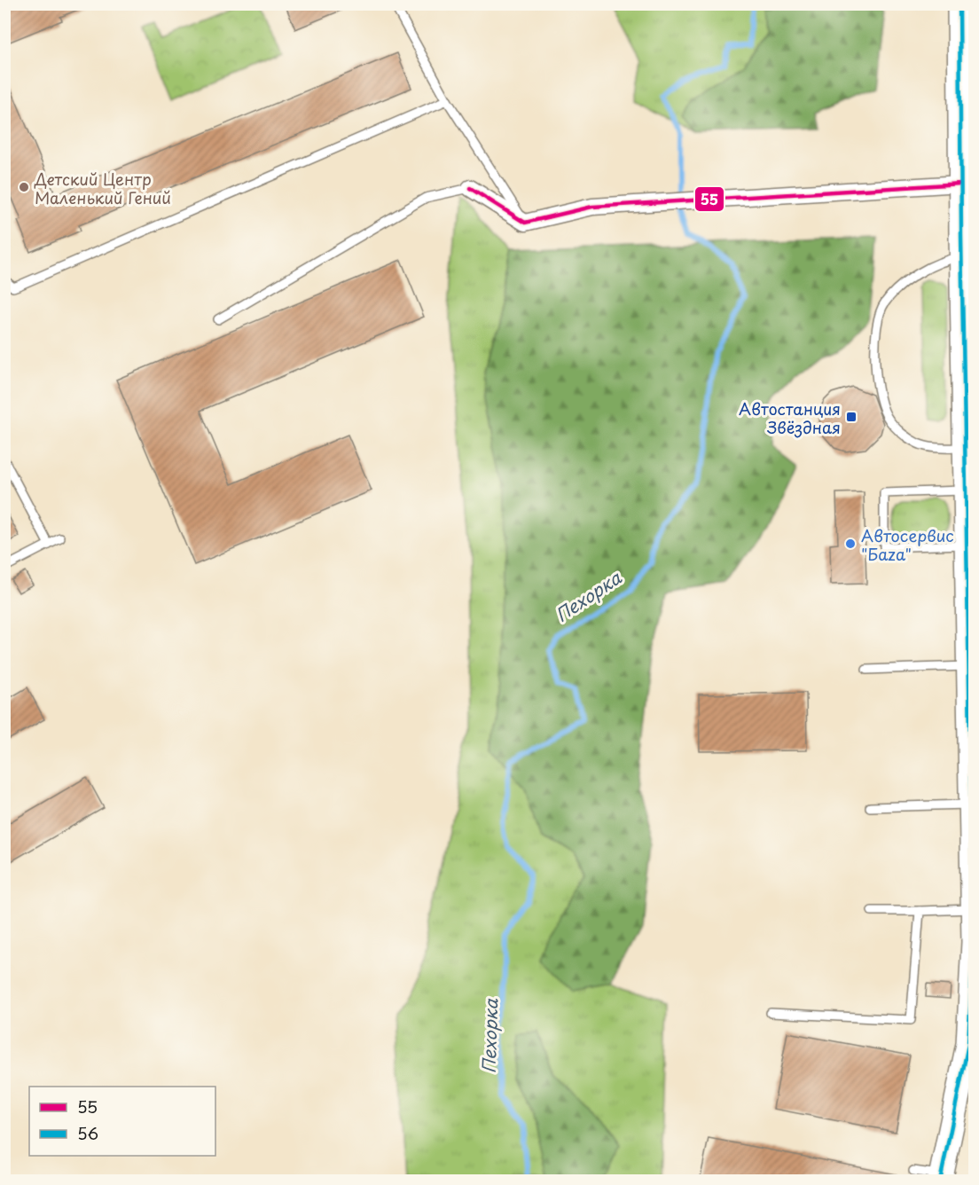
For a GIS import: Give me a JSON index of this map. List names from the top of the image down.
{
  "water": ["Пехорка"],
  "places": {
    "other": ["Детский Центр Маленький Гений", "Автосервис \"Баzа\""],
    "transit": ["Автостанция Звёздная"]
  },
  "lines": ["transit line 56", "transit line 55"],
  "legend": ["55", "56"]
}
